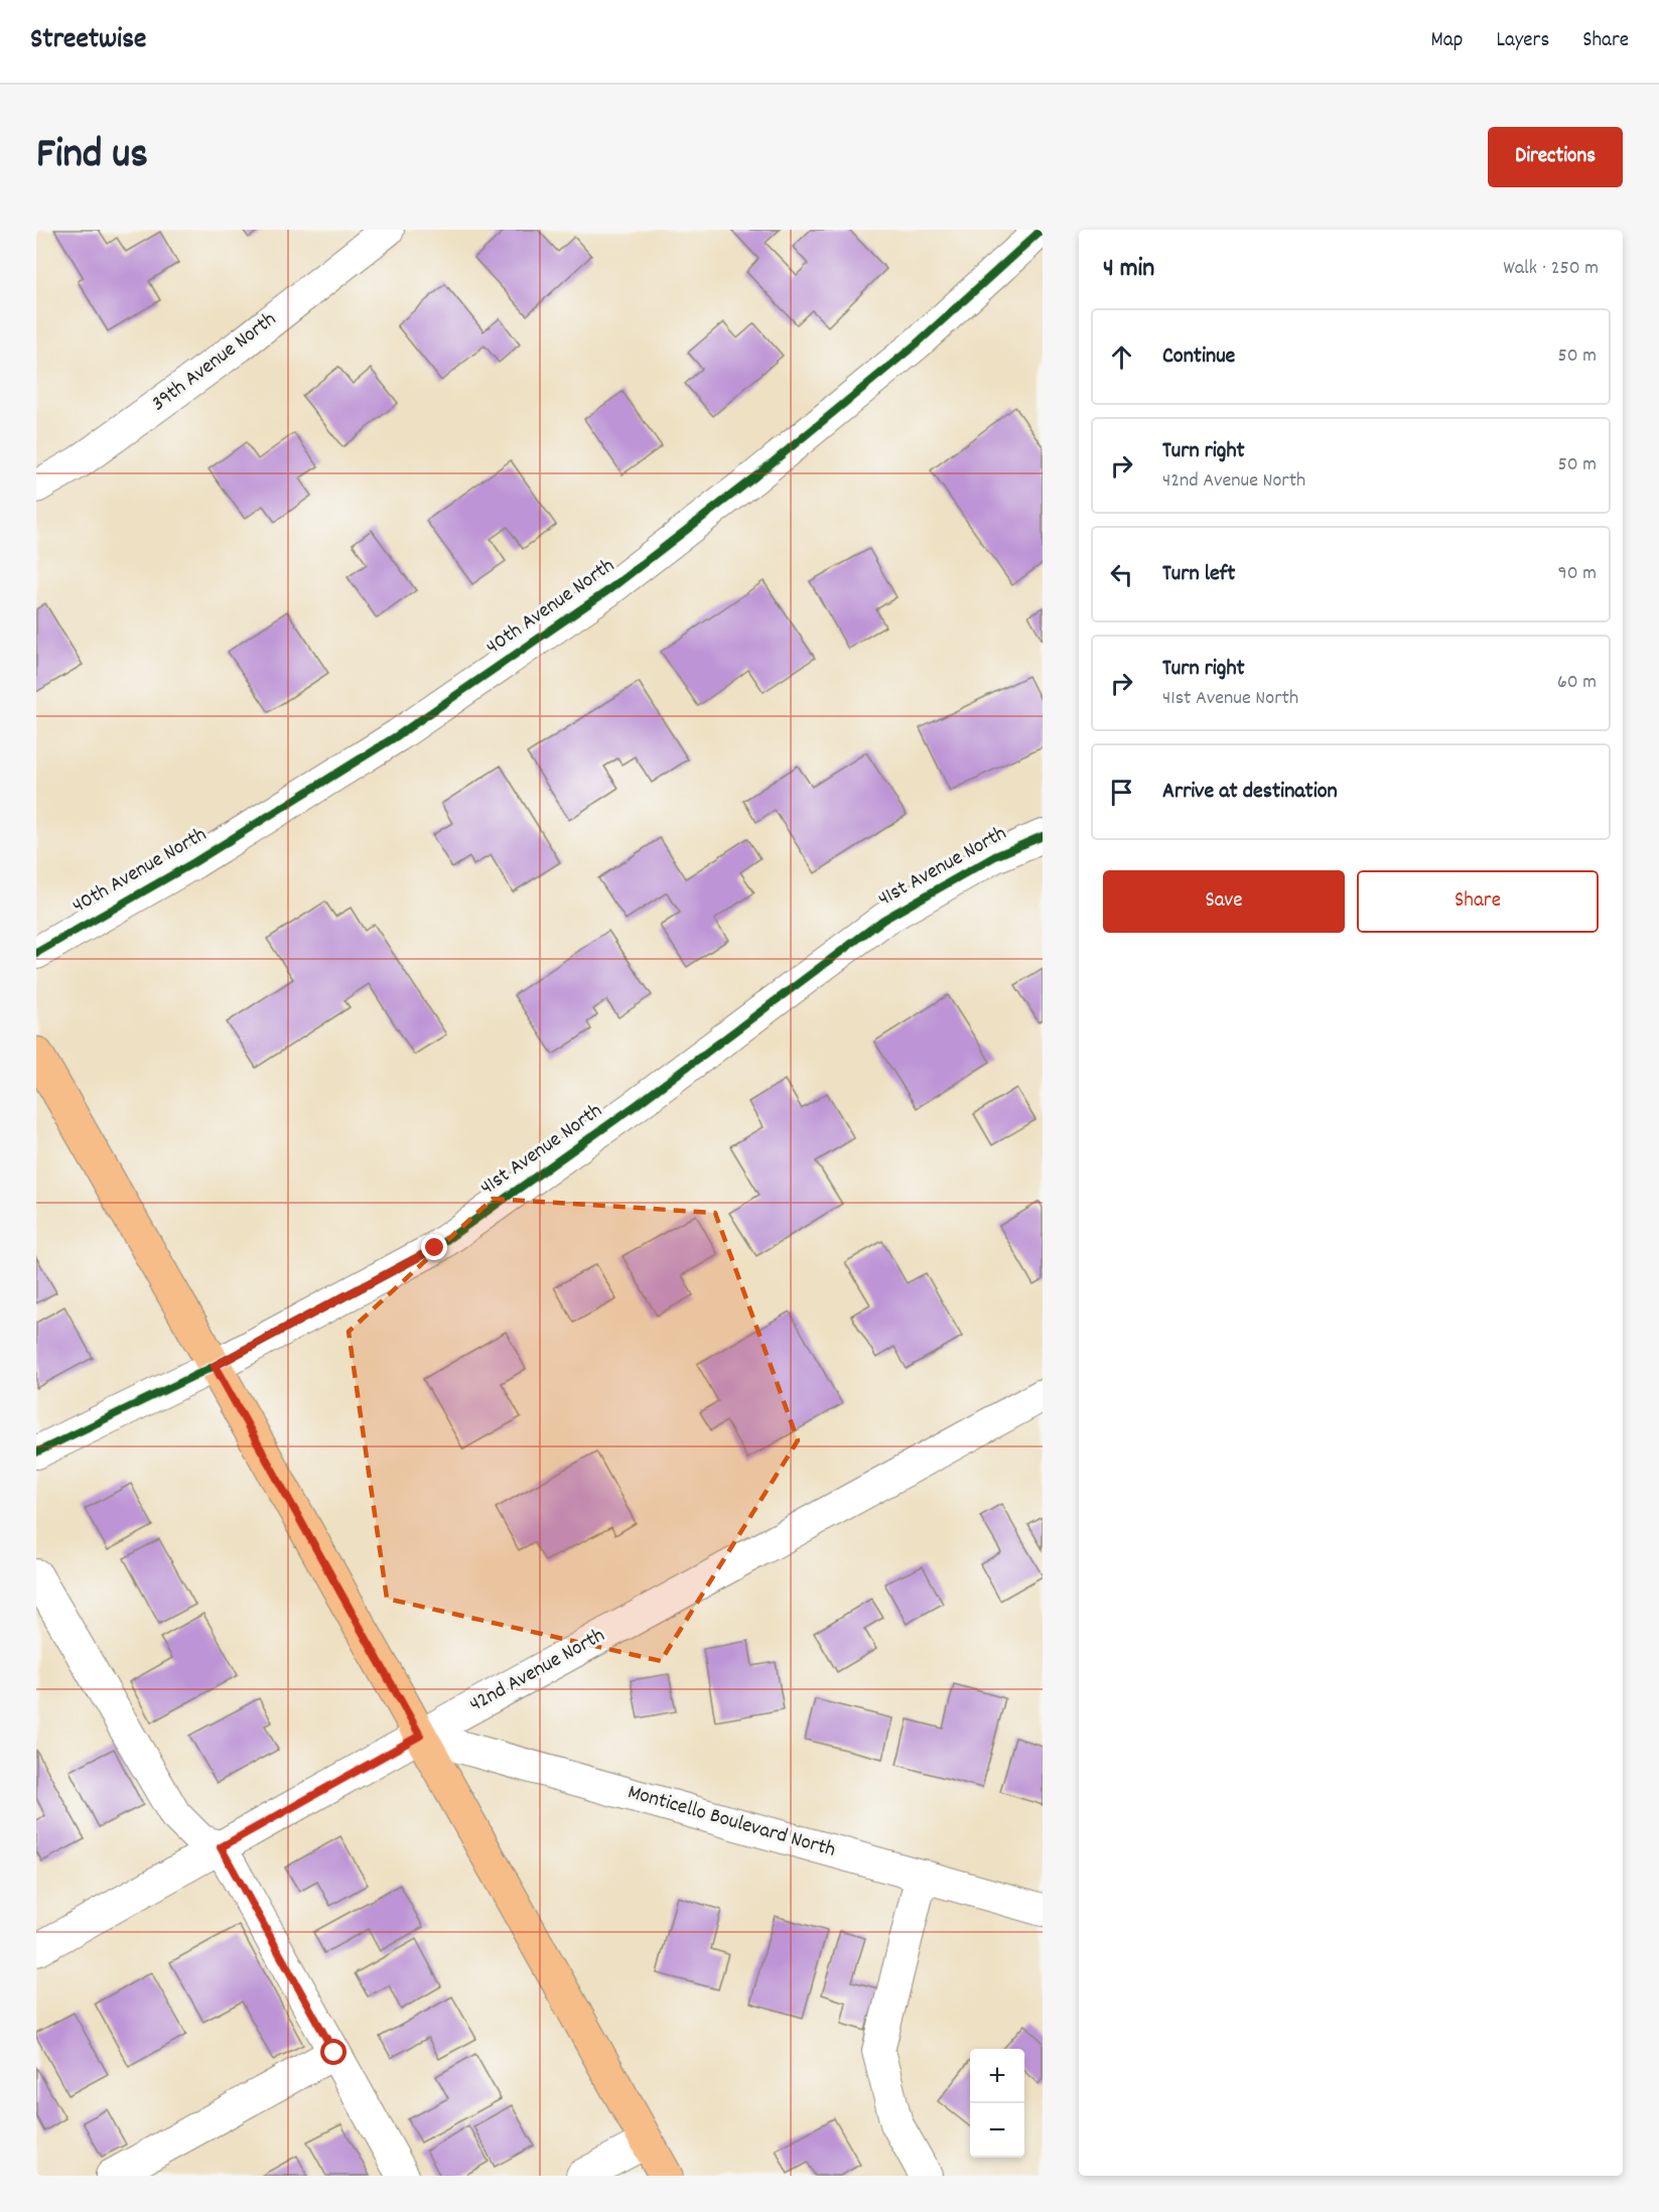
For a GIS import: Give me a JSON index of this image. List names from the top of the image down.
{
  "streets": {
    "street": [
      "39th Avenue North",
      "40th Avenue North",
      "41st Avenue North",
      "42nd Avenue North",
      "Monticello Boulevard North"
    ]
  },
  "crossings": [
    ["42nd Avenue North", "Monticello Boulevard North"]
  ],
  "page": {
    "header": "Streetwise",
    "nav": ["Map", "Layers", "Share"],
    "title": "Find us",
    "buttons": [
      "Directions",
      ["Save", "Share"]
    ],
    "heading": ["4 min", "Walk · 250 m"],
    "list": [
      ["Continue", "50 m"],
      ["Turn right", "42nd Avenue North", "50 m"],
      ["Turn left", "90 m"],
      ["Turn right", "41st Avenue North", "60 m"],
      "Arrive at destination"
    ],
    "map_buttons": ["+", "−"]
  }
}
